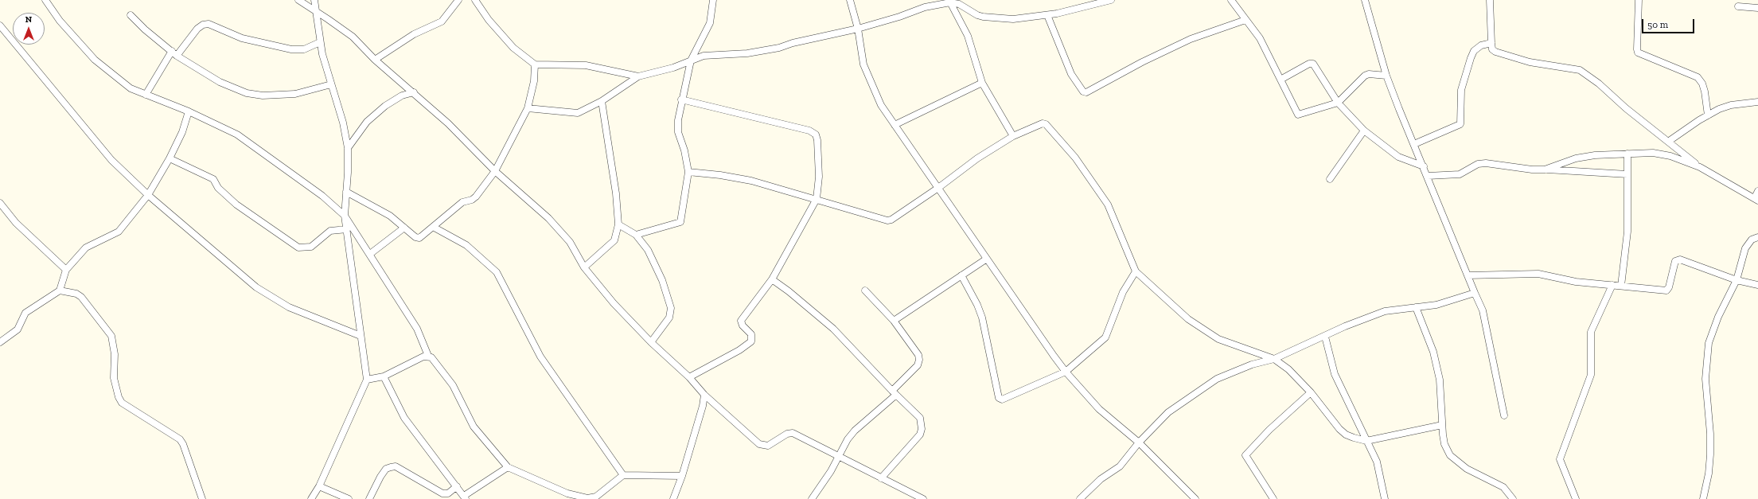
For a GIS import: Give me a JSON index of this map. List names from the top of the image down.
{
  "scale_bar": "50 m",
  "north": "top"
}
